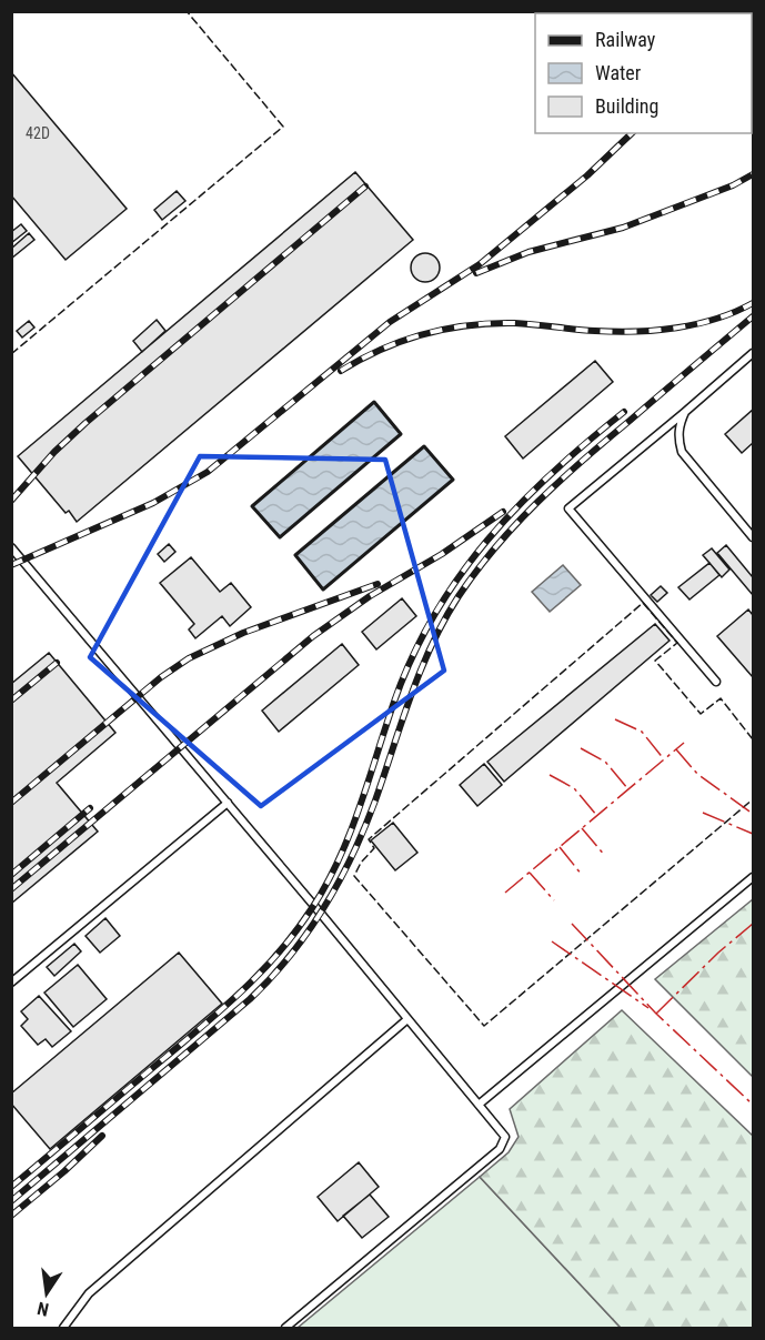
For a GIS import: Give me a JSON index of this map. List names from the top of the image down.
{
  "house_numbers": ["42D"],
  "legend": ["Railway", "Water", "Building"],
  "north": "bottom"
}
